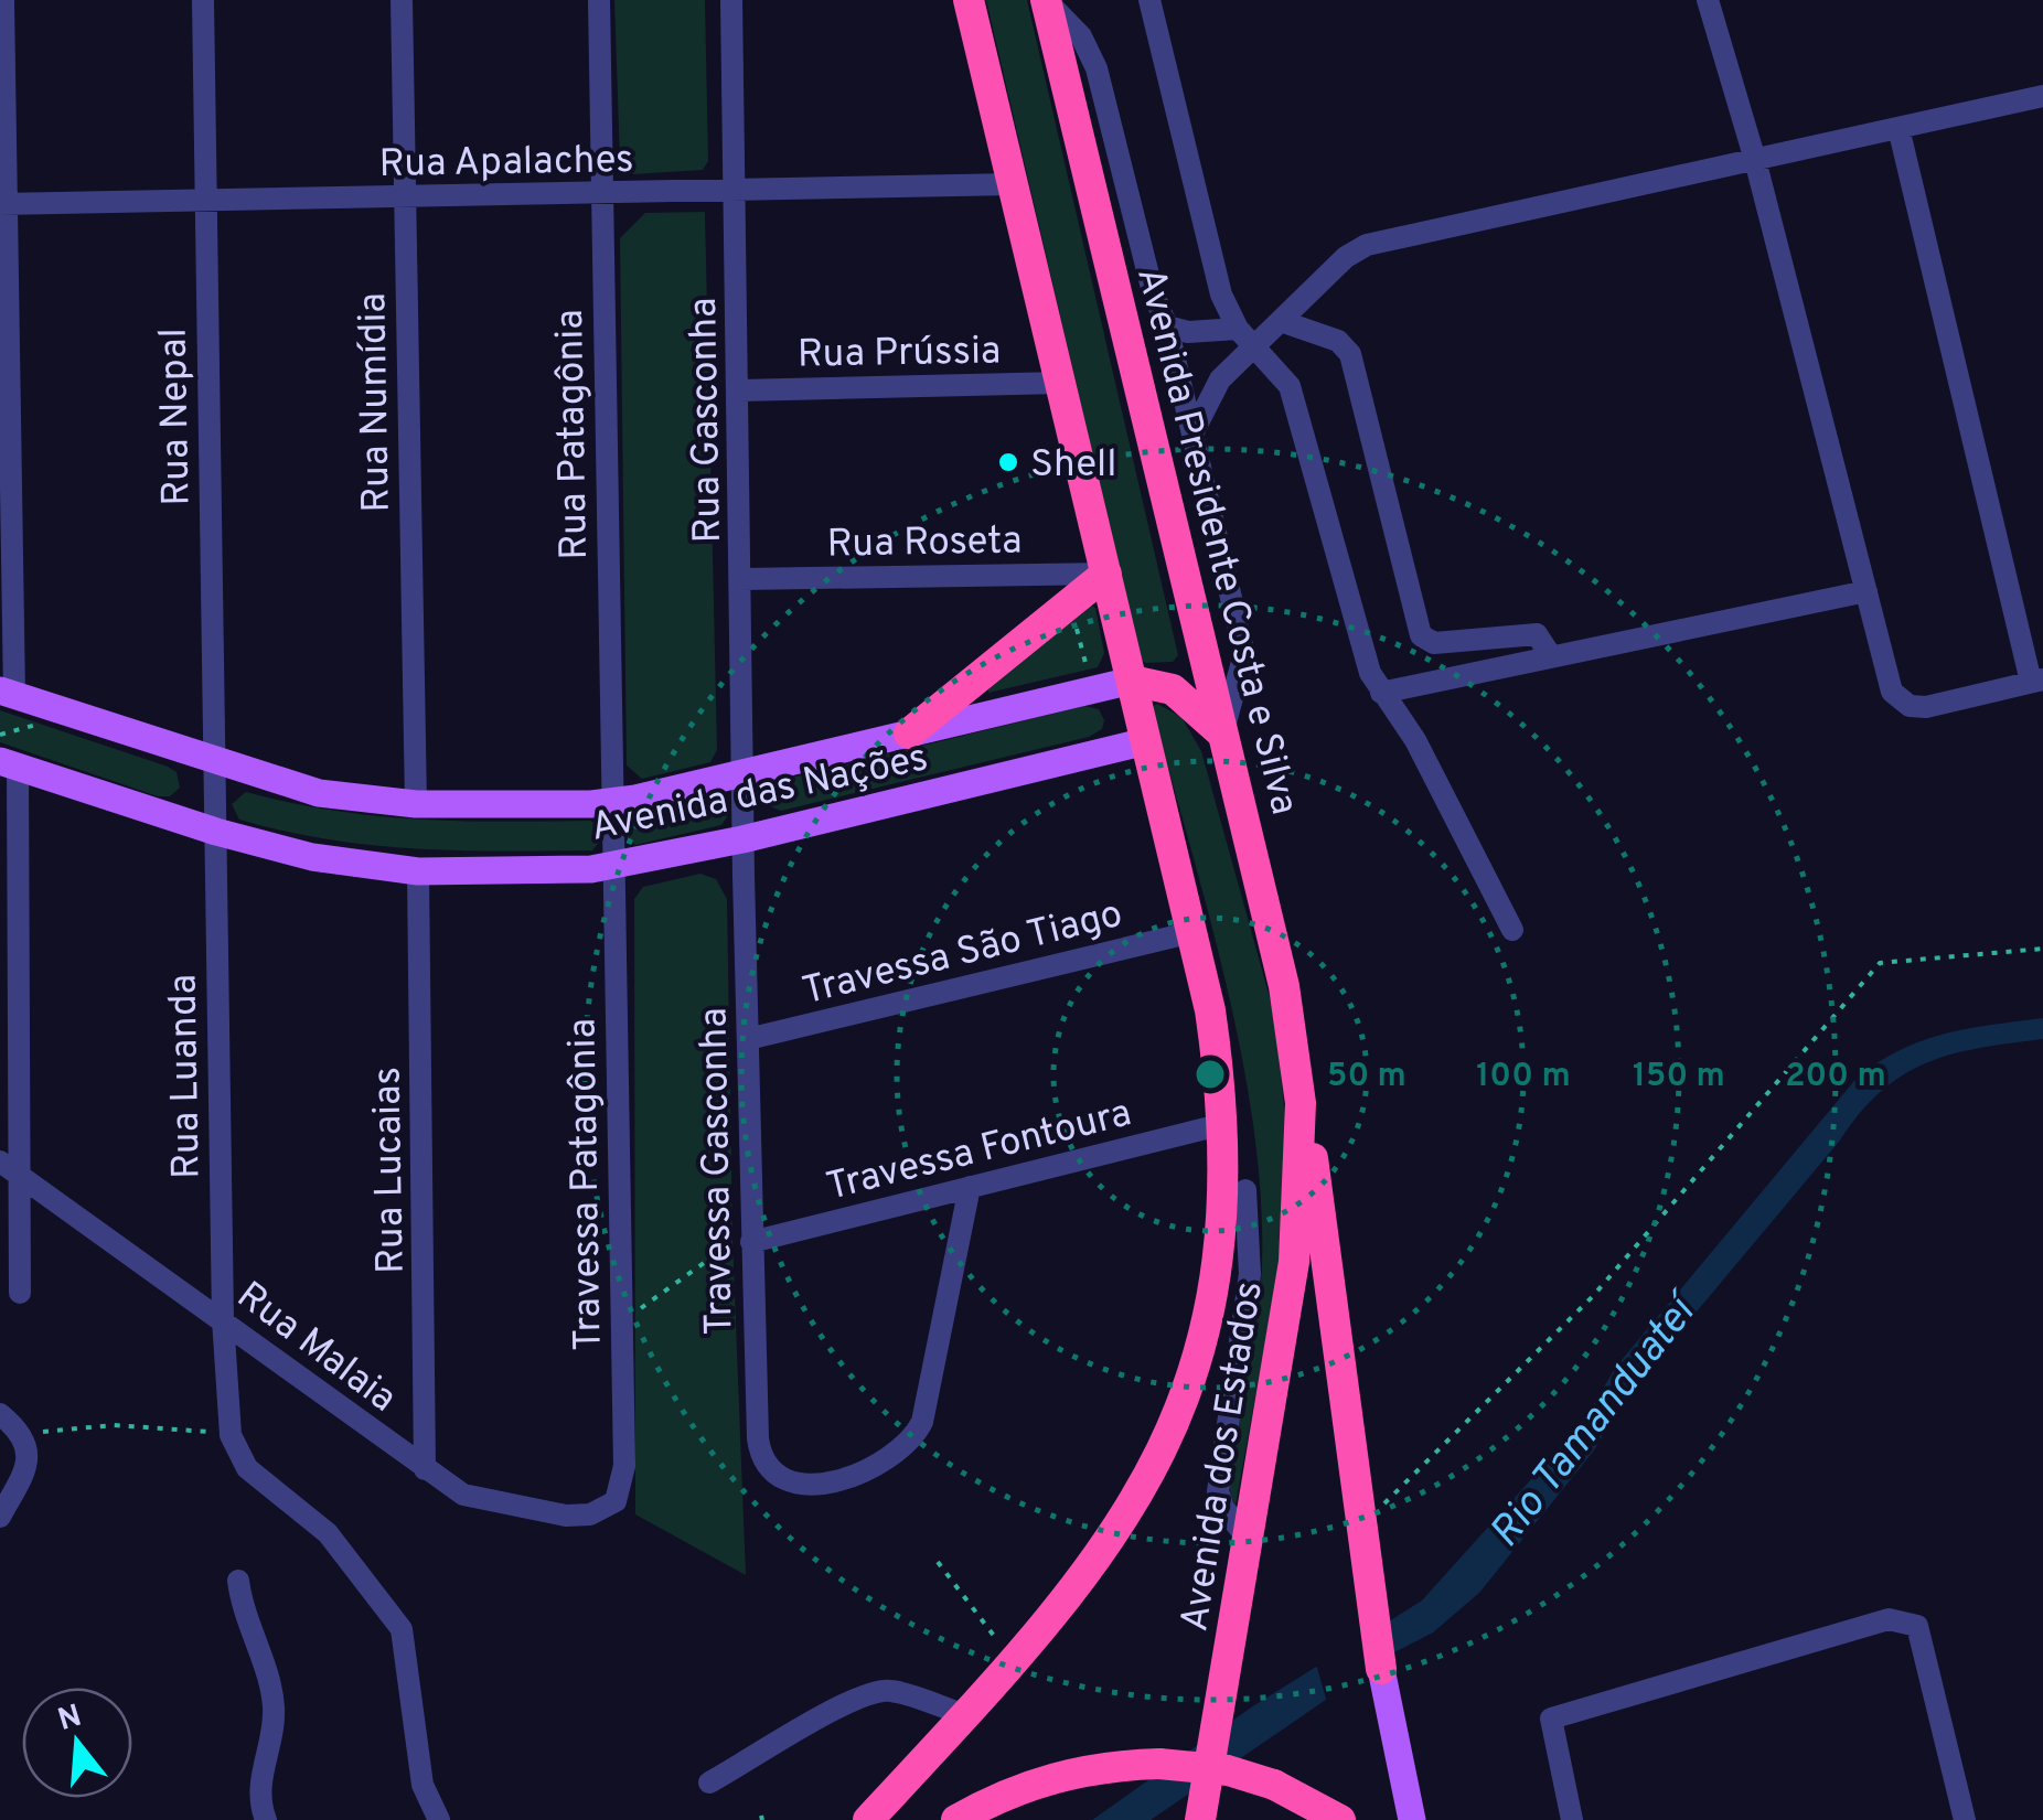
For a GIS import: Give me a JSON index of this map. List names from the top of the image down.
{
  "streets": {
    "highway": ["Avenida Presidente Costa e Silva", "Avenida dos Estados"],
    "main road": ["Avenida das Nações"],
    "street": [
      "Rua Apalaches",
      "Rua Prússia",
      "Rua Numídia",
      "Rua Nepal",
      "Rua Gasconha",
      "Rua Patagônia",
      "Rua Roseta",
      "Travessa São Tiago",
      "Rua Luanda",
      "Travessa Fontoura",
      "Rua Lucaias",
      "Travessa Gasconha",
      "Travessa Patagônia",
      "Rua Malaia"
    ]
  },
  "crossings": [
    ["Rua Apalaches", "Rua Numídia"],
    ["Rua Apalaches", "Rua Nepal"],
    ["Rua Apalaches", "Rua Gasconha"],
    ["Rua Apalaches", "Rua Patagônia"],
    ["Rua Prússia", "Rua Gasconha"],
    ["Rua Numídia", "Avenida das Nações"],
    ["Rua Nepal", "Avenida das Nações"],
    ["Rua Nepal", "Rua Luanda"],
    ["Rua Gasconha", "Rua Roseta"],
    ["Rua Gasconha", "Avenida das Nações"],
    ["Rua Gasconha", "Travessa Gasconha"],
    ["Rua Patagônia", "Avenida das Nações"],
    ["Rua Patagônia", "Travessa Patagônia"],
    ["Avenida Presidente Costa e Silva", "Avenida dos Estados"],
    ["Avenida das Nações", "Rua Luanda"],
    ["Avenida das Nações", "Rua Lucaias"],
    ["Avenida das Nações", "Travessa Gasconha"],
    ["Avenida das Nações", "Travessa Patagônia"],
    ["Travessa São Tiago", "Travessa Gasconha"],
    ["Rua Luanda", "Rua Malaia"],
    ["Travessa Fontoura", "Travessa Gasconha"],
    ["Travessa Fontoura", "Avenida dos Estados"],
    ["Rua Lucaias", "Rua Malaia"],
    ["Travessa Patagônia", "Rua Malaia"]
  ],
  "water": ["Rio Tamanduateí"],
  "places": ["Shell"],
  "north": "top",
  "rings": [
    "50 m",
    "100 m",
    "150 m",
    "200 m"
  ]
}
